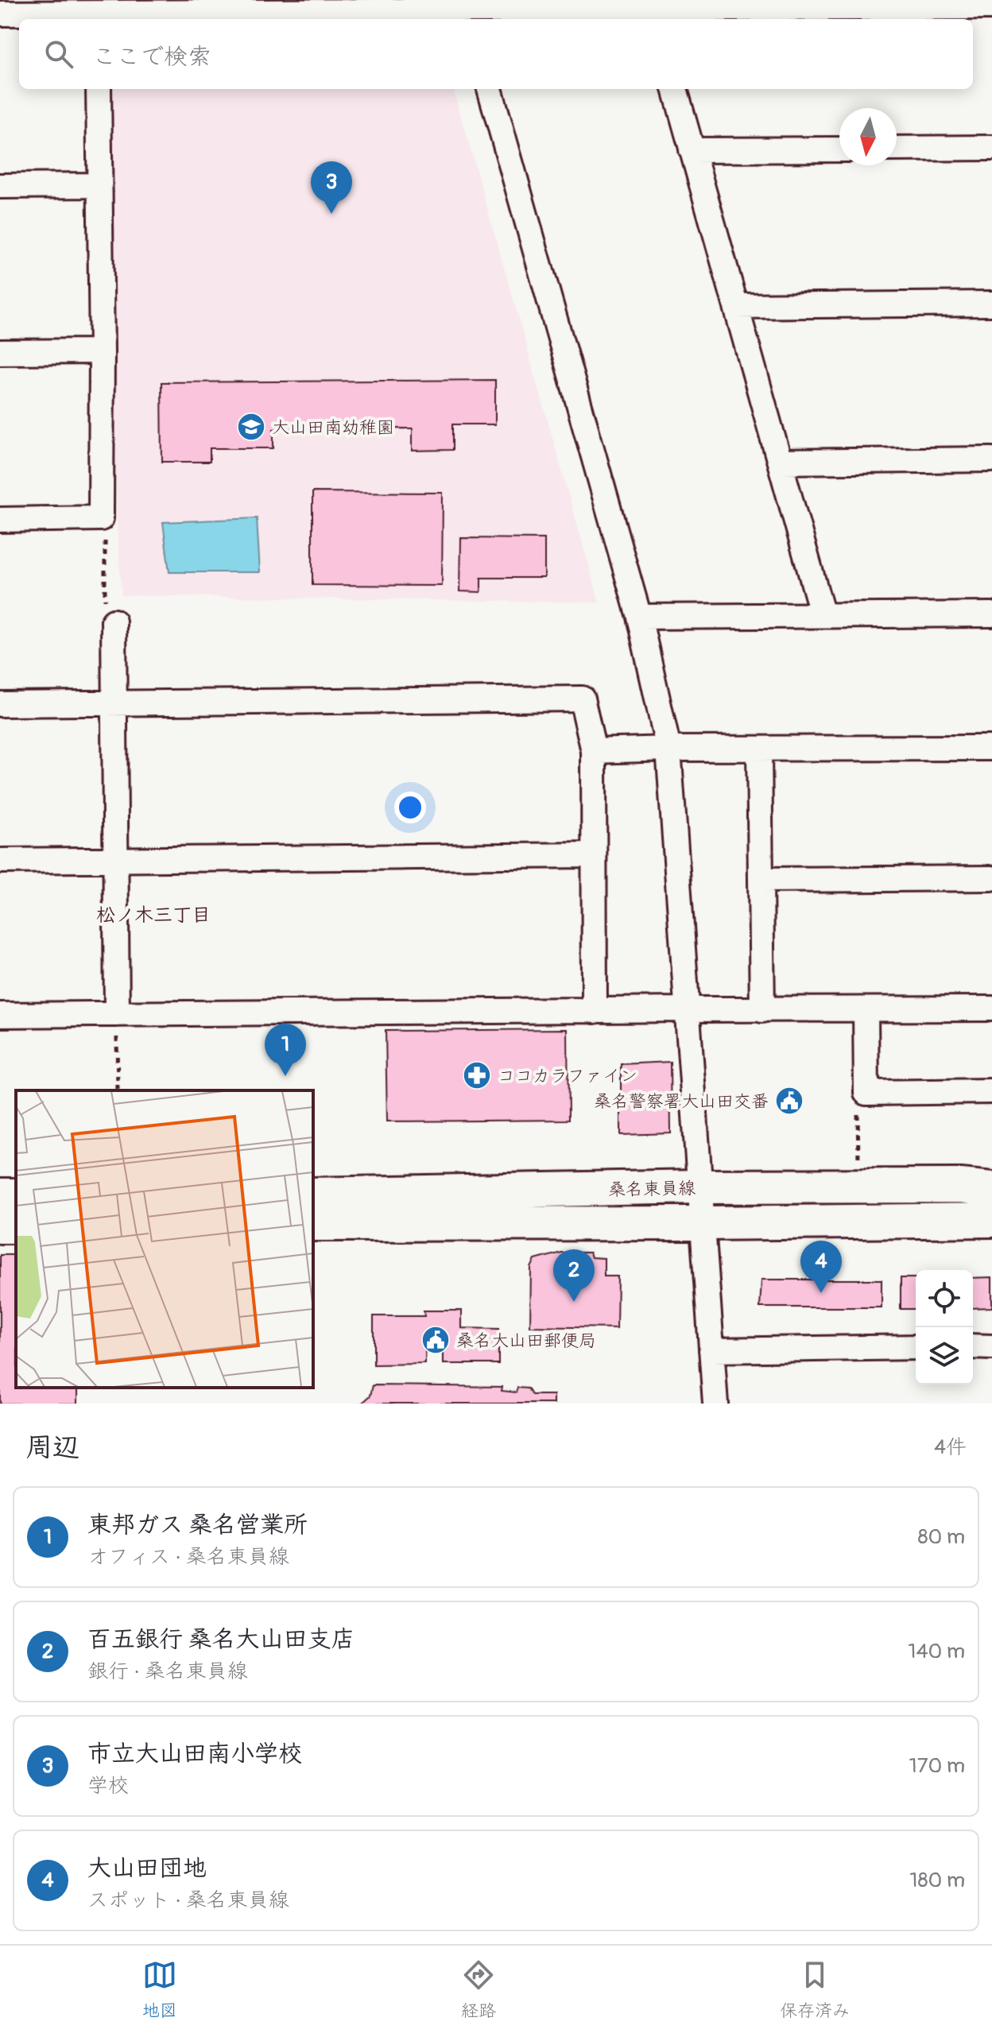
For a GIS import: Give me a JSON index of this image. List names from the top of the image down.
{
  "streets": {
    "main road": ["桑名東員線"]
  },
  "districts": ["松ノ木三丁目"],
  "places": {
    "school or university": ["大山田南幼稚園"],
    "pharmacy": ["ココカラファイン"],
    "public building": ["桑名警察署大山田交番", "桑名大山田郵便局"]
  },
  "north": "bottom",
  "page": {
    "search": "ここで検索",
    "pins": [
      "3",
      "1",
      "4",
      "2"
    ],
    "heading": ["周辺", "4件"],
    "list": [
      {
        "mark": "1",
        "name": "東邦ガス 桑名営業所",
        "note": "オフィス · 桑名東員線",
        "value": "80 m"
      },
      {
        "mark": "2",
        "name": "百五銀行 桑名大山田支店",
        "note": "銀行 · 桑名東員線",
        "value": "140 m"
      },
      {
        "mark": "3",
        "name": "市立大山田南小学校",
        "note": "学校",
        "value": "170 m"
      },
      {
        "mark": "4",
        "name": "大山田団地",
        "note": "スポット · 桑名東員線",
        "value": "180 m"
      }
    ],
    "nav": ["地図", "経路", "保存済み"]
  }
}
